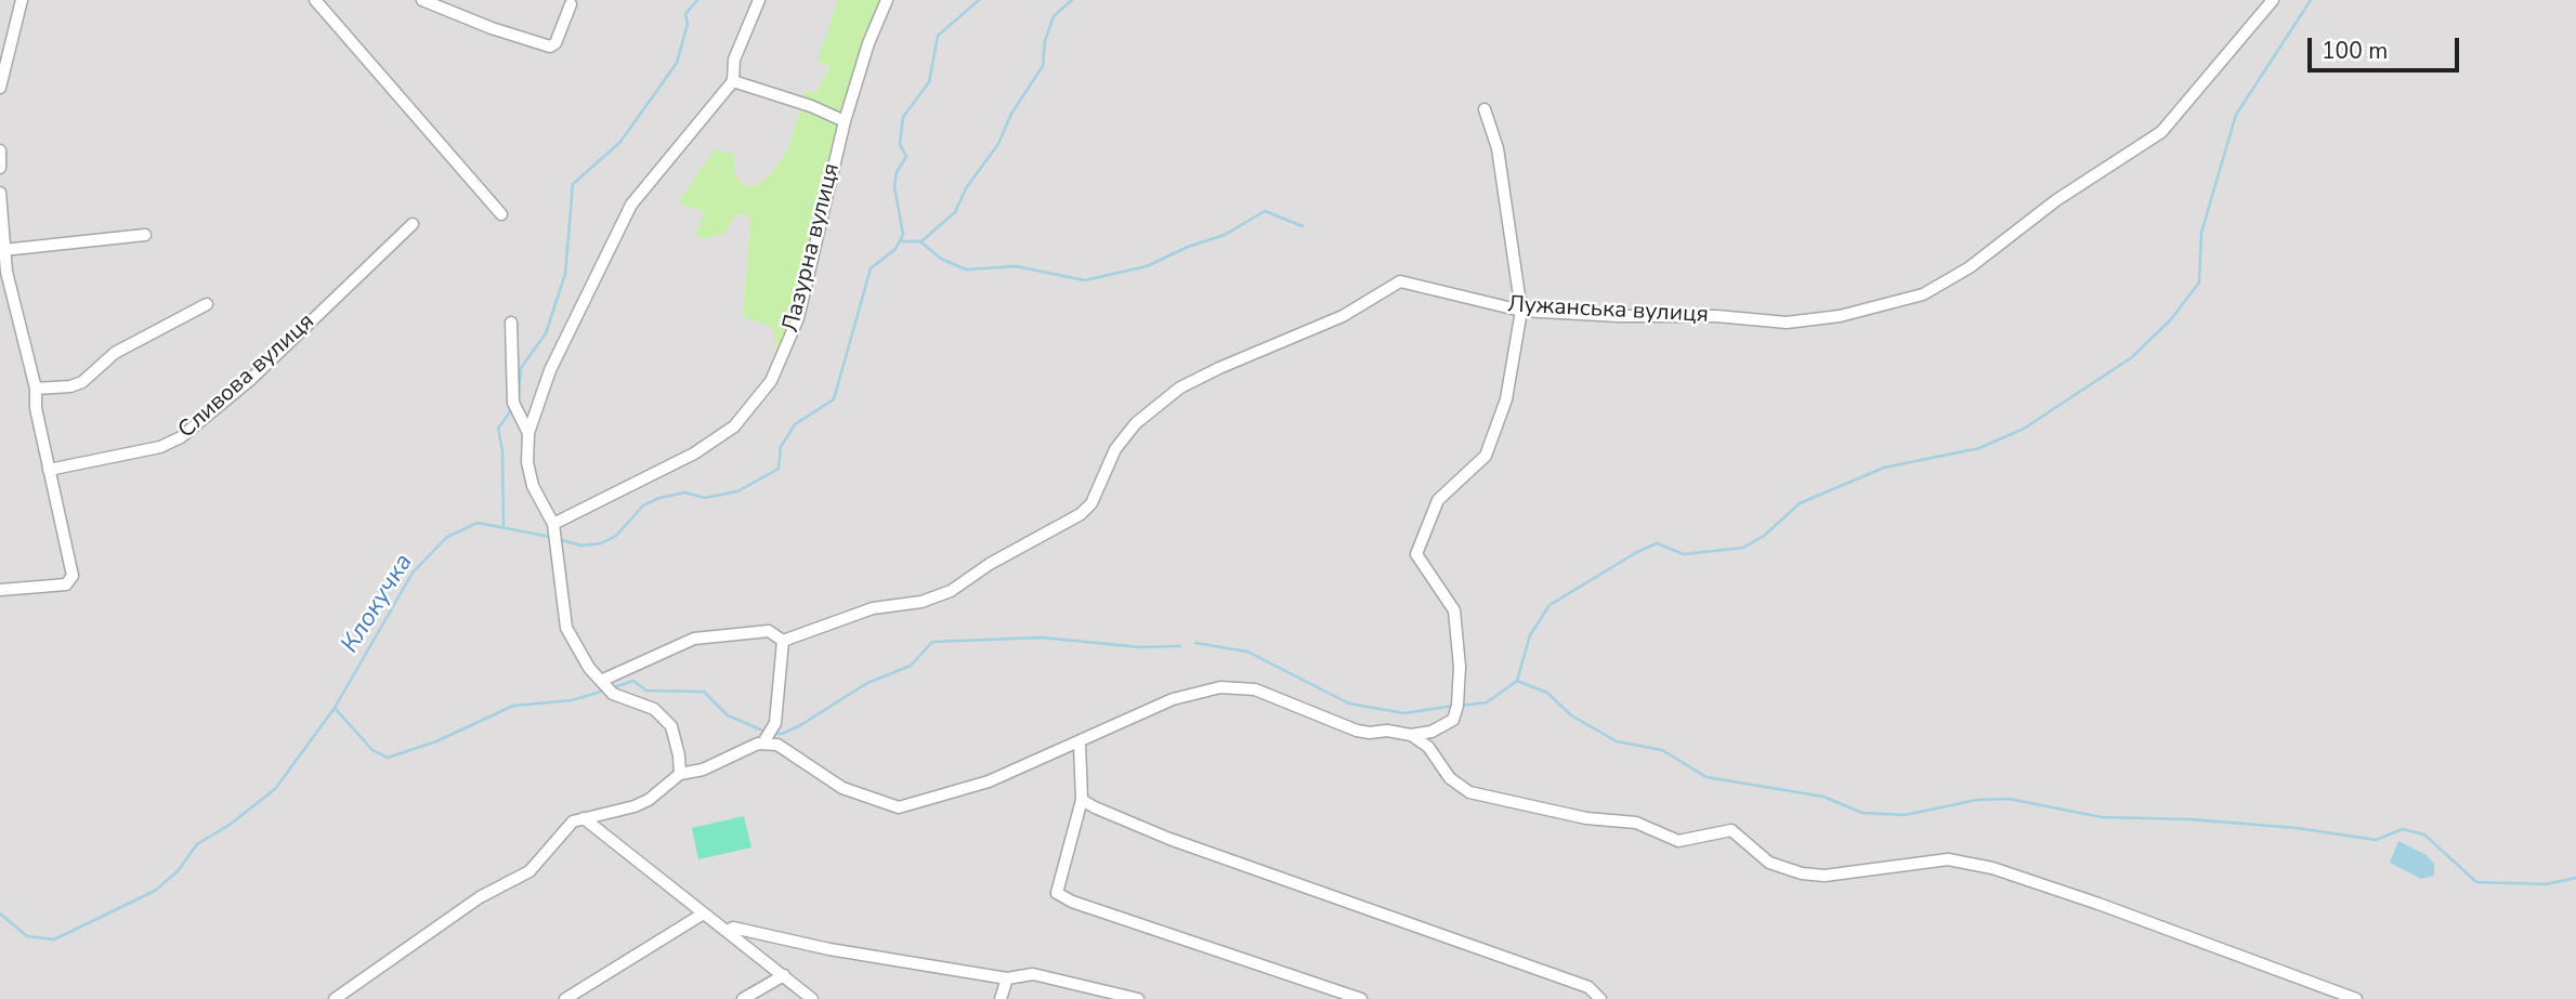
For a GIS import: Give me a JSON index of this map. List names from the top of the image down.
{
  "streets": {
    "street": ["Лазурна вулиця", "Лужанська вулиця", "Сливова вулиця"]
  },
  "water": ["Клокучка"],
  "scale_bar": "100 m"
}
